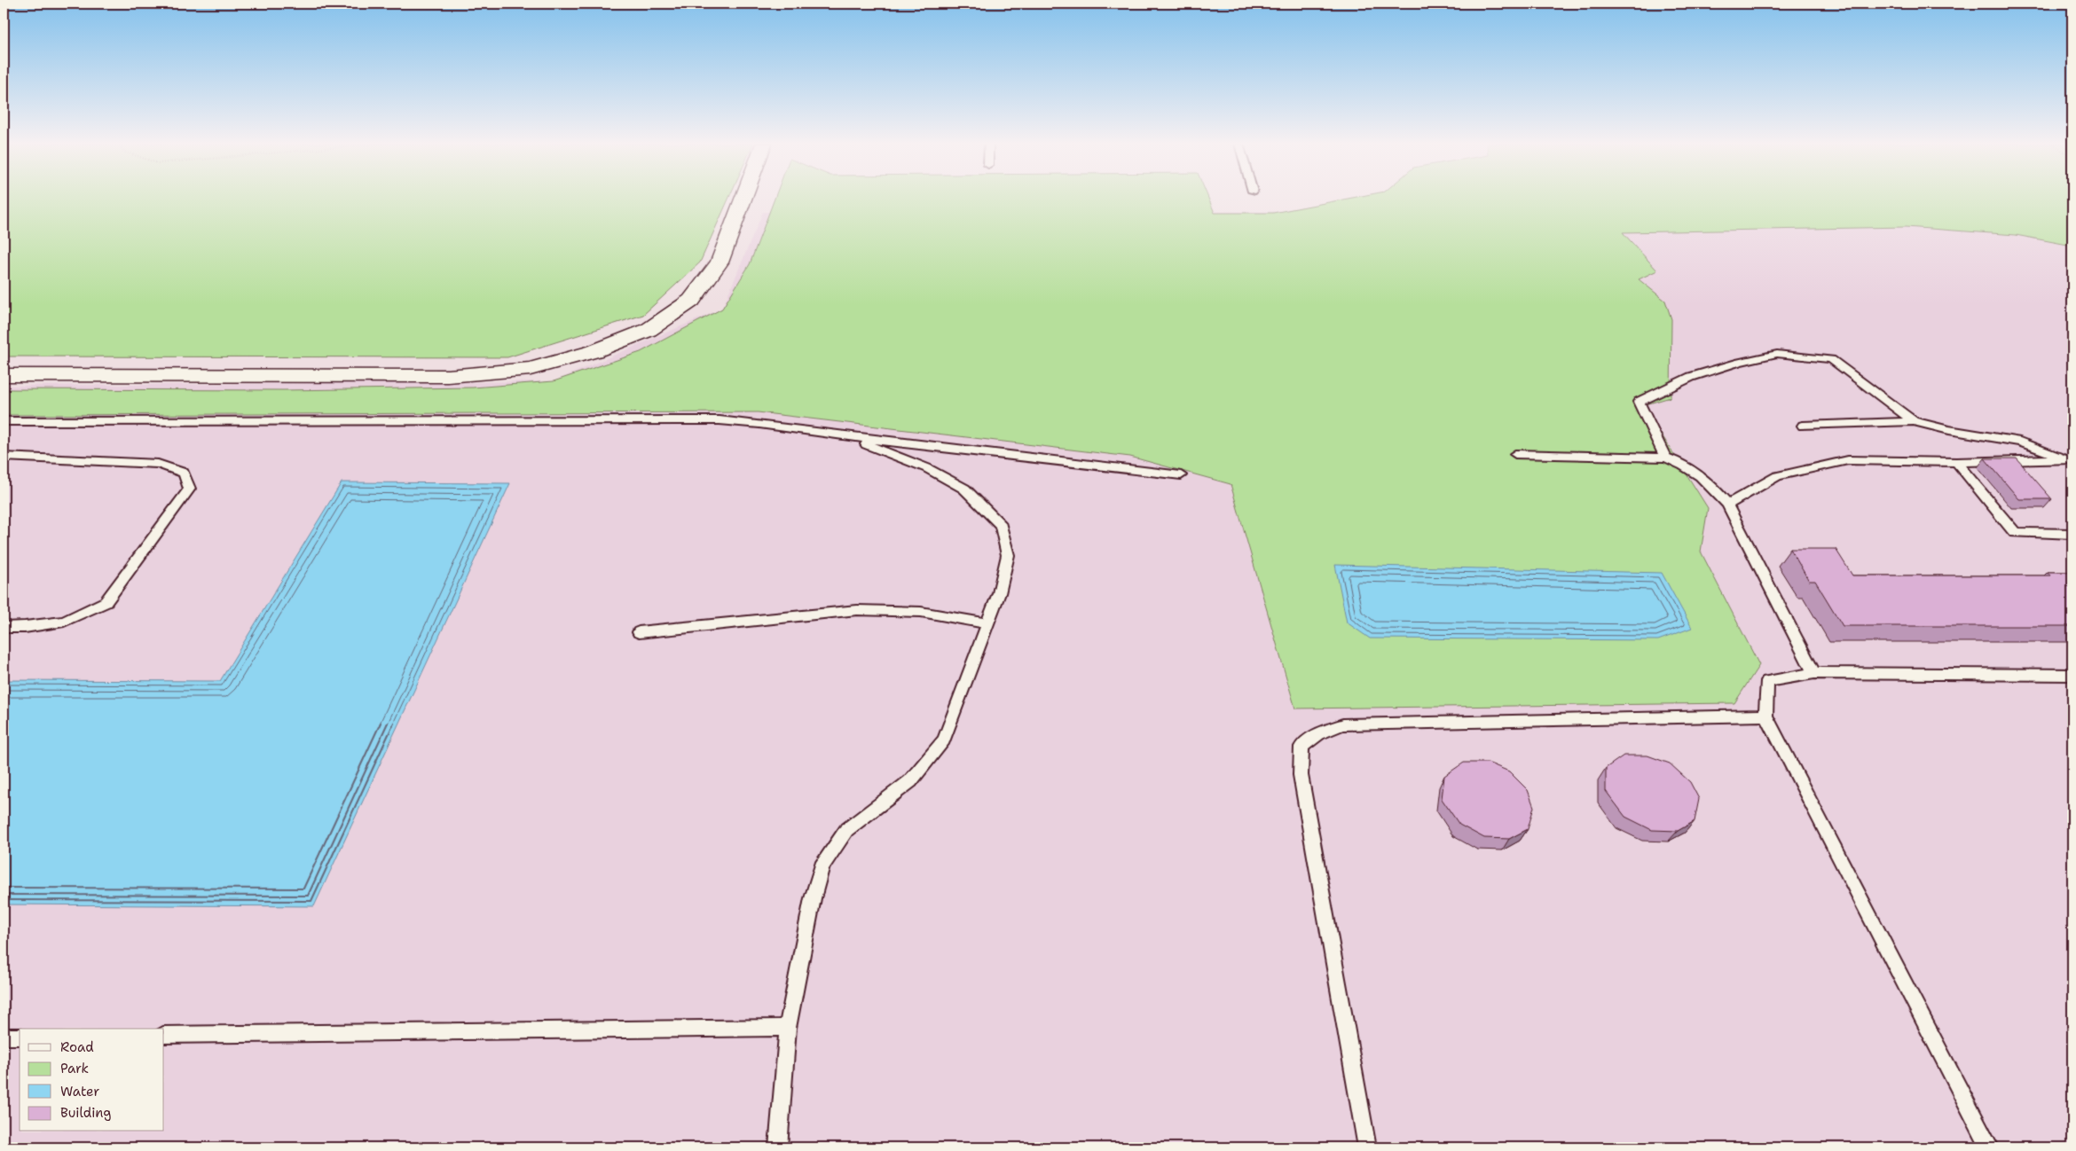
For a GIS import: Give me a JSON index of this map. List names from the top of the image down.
{
  "legend": [
    "Road",
    "Park",
    "Water",
    "Building"
  ]
}
